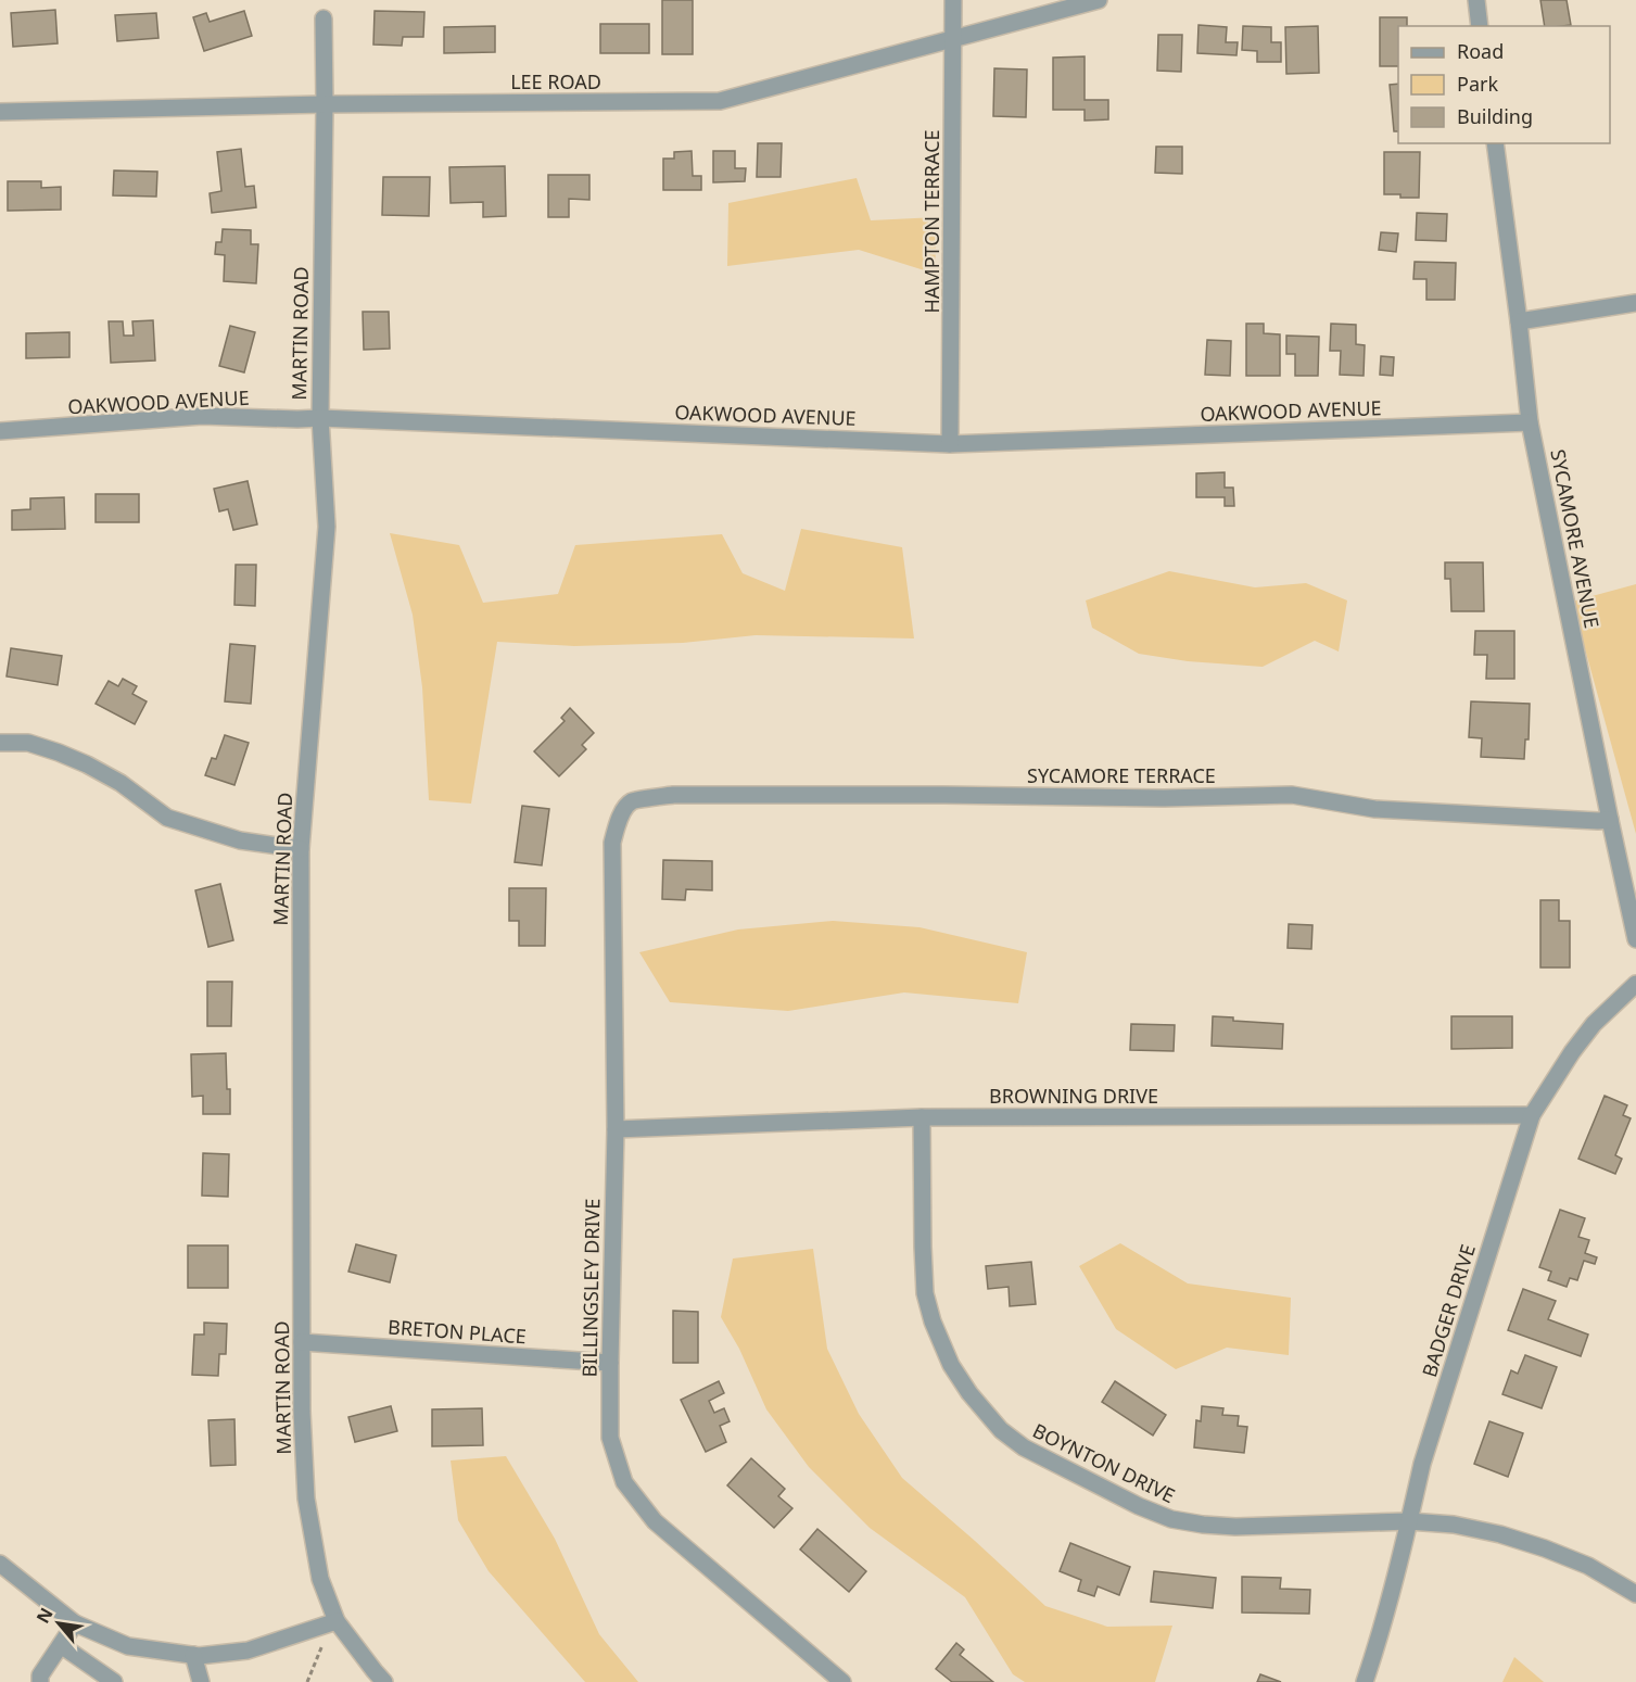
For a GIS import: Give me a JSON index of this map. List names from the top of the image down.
{
  "streets": {
    "street": [
      "LEE ROAD",
      "HAMPTON TERRACE",
      "MARTIN ROAD",
      "OAKWOOD AVENUE",
      "SYCAMORE AVENUE",
      "SYCAMORE TERRACE",
      "BROWNING DRIVE",
      "BILLINGSLEY DRIVE",
      "BADGER DRIVE",
      "BRETON PLACE",
      "BOYNTON DRIVE"
    ]
  },
  "crossings": [
    ["LEE ROAD", "HAMPTON TERRACE"],
    ["LEE ROAD", "MARTIN ROAD"],
    ["HAMPTON TERRACE", "OAKWOOD AVENUE"],
    ["MARTIN ROAD", "OAKWOOD AVENUE"],
    ["MARTIN ROAD", "BRETON PLACE"],
    ["OAKWOOD AVENUE", "SYCAMORE AVENUE"],
    ["SYCAMORE AVENUE", "SYCAMORE TERRACE"],
    ["SYCAMORE TERRACE", "BILLINGSLEY DRIVE"],
    ["BROWNING DRIVE", "BILLINGSLEY DRIVE"],
    ["BROWNING DRIVE", "BADGER DRIVE"],
    ["BROWNING DRIVE", "BOYNTON DRIVE"],
    ["BILLINGSLEY DRIVE", "BRETON PLACE"],
    ["BADGER DRIVE", "BOYNTON DRIVE"]
  ],
  "legend": ["Road", "Park", "Building"],
  "north": "top left"
}
